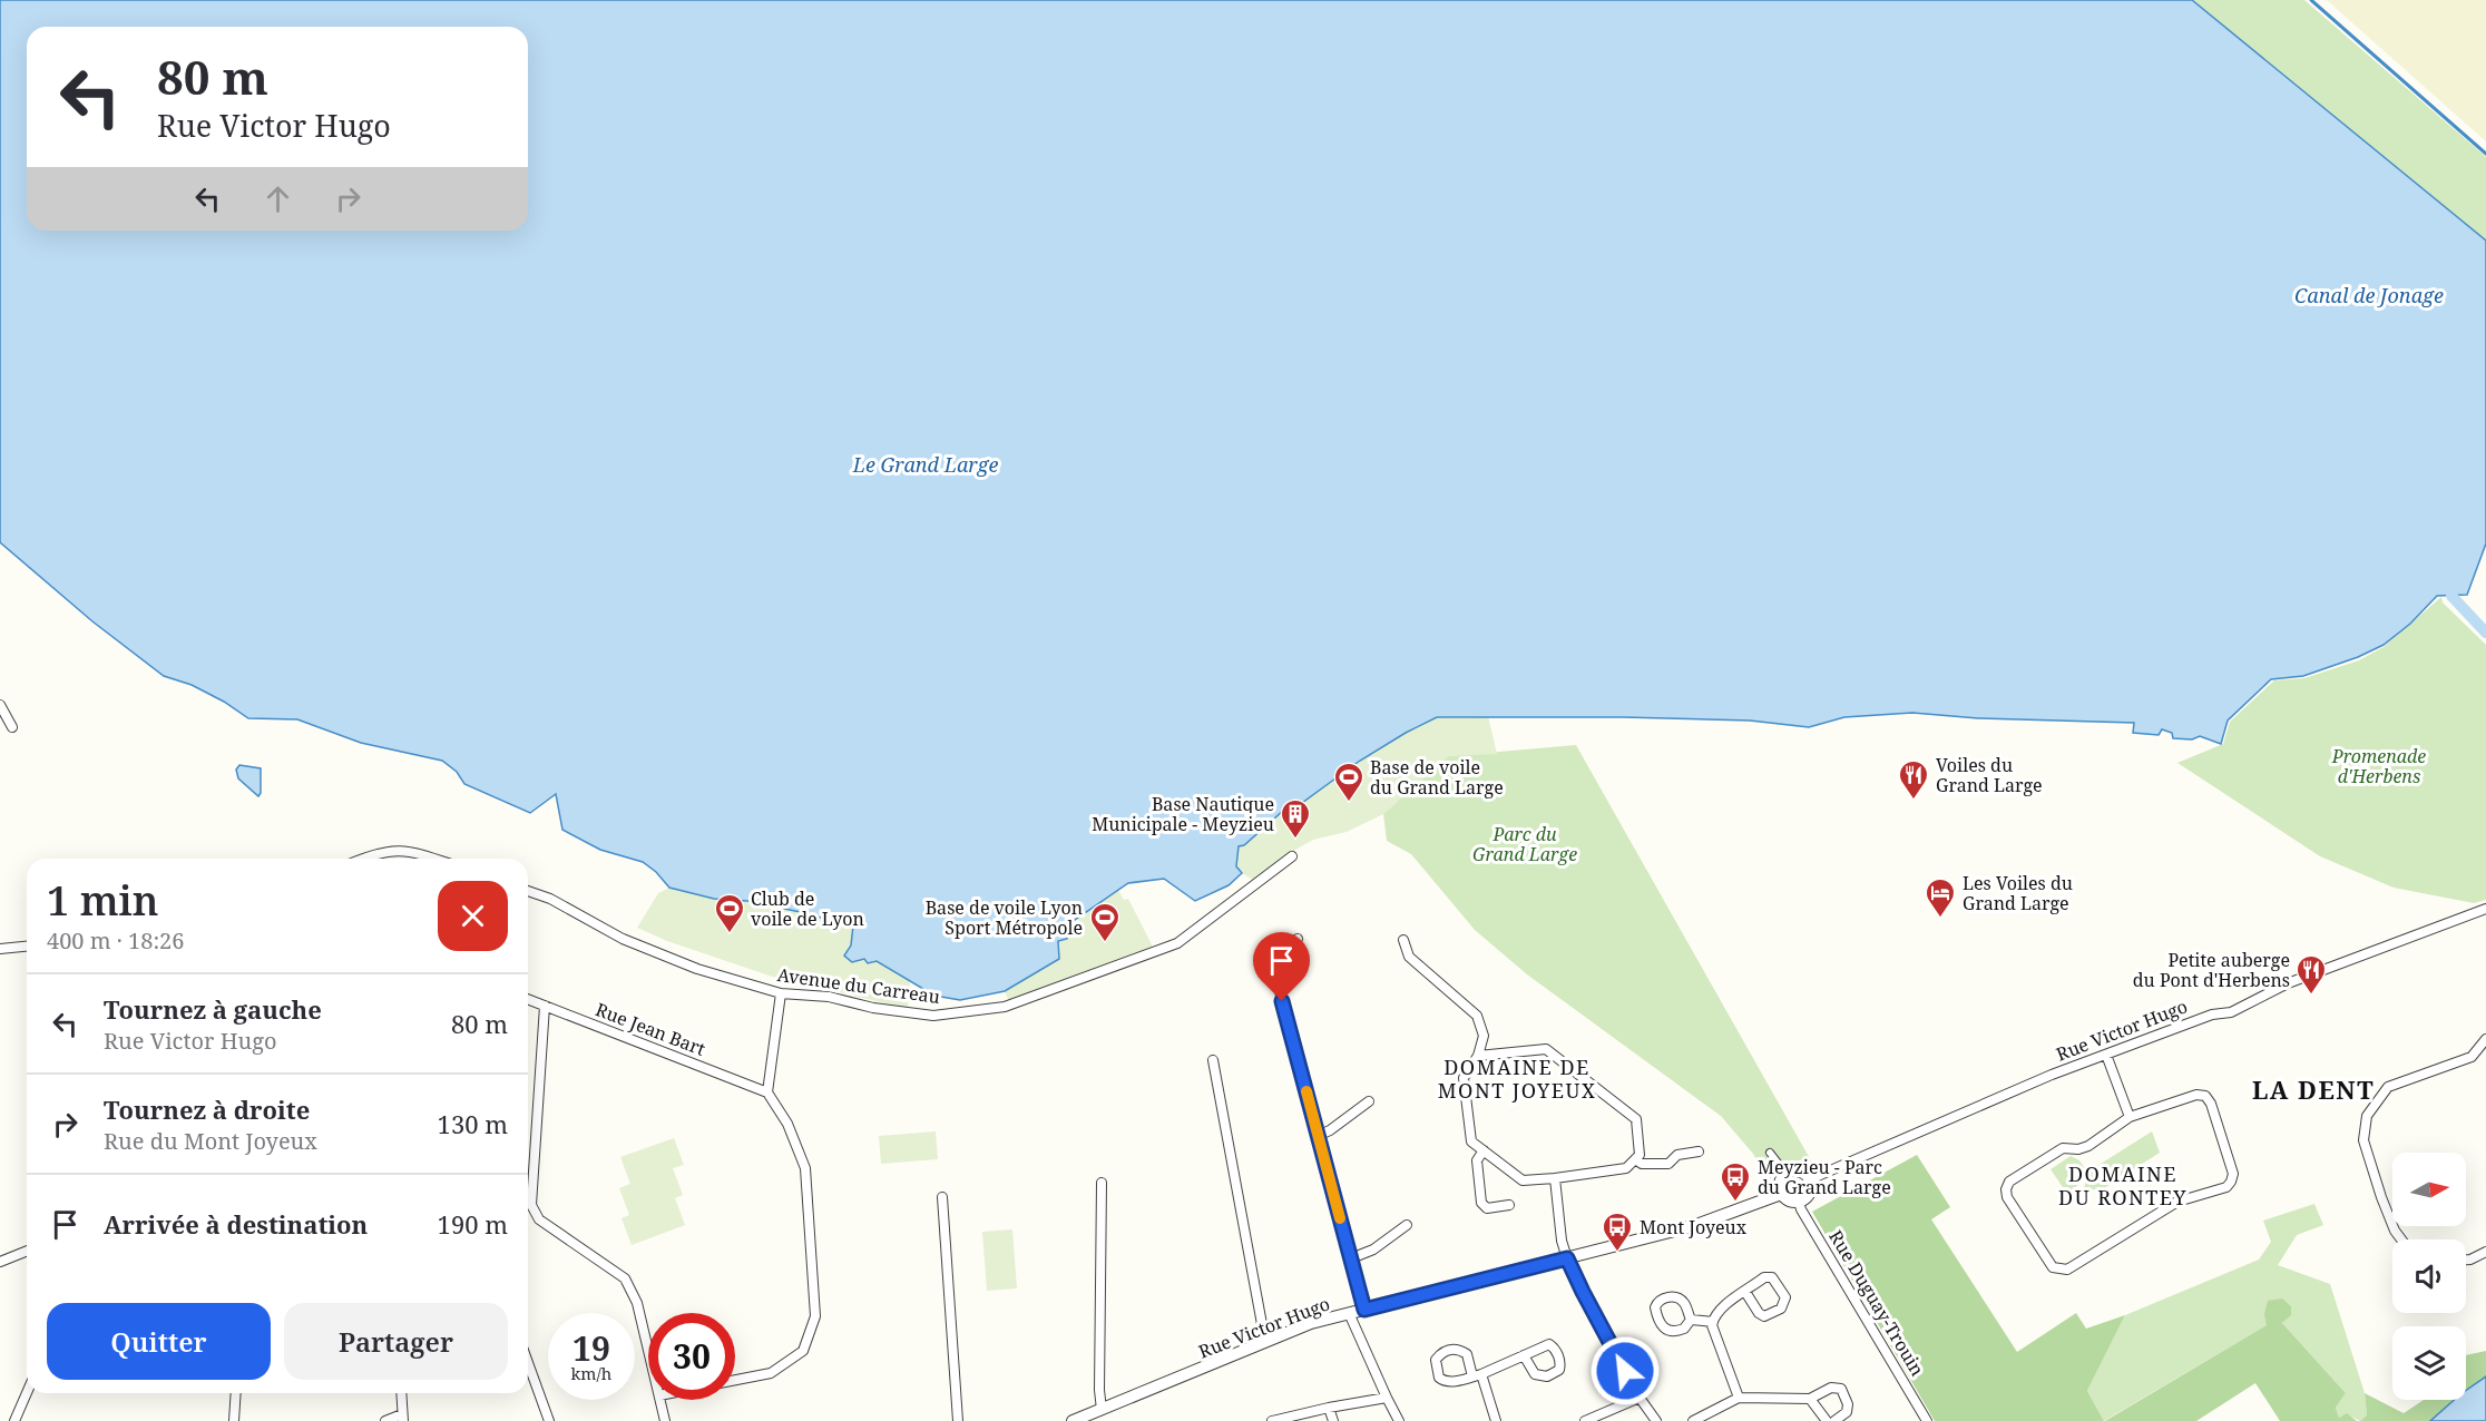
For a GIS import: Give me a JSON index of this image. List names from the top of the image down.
{
  "streets": {
    "street": [
      "Avenue du Carreau",
      "Rue Jean Bart",
      "Rue Victor Hugo",
      "Rue Duguay-Trouin"
    ]
  },
  "crossings": [
    ["Rue Victor Hugo", "Rue Duguay-Trouin"]
  ],
  "districts": ["DOMAINE DE MONT JOYEUX", "LA DENT", "DOMAINE DU RONTEY"],
  "water": ["Canal de Jonage", "Le Grand Large"],
  "parks": ["Promenade d'Herbens", "Parc du Grand Large"],
  "places": {
    "restaurant": ["Voiles du Grand Large", "Petite auberge du Pont d'Herbens"],
    "sports": ["Base de voile du Grand Large", "Club de voile de Lyon", "Base de voile Lyon Sport Métropole"],
    "building": ["Base Nautique Municipale - Meyzieu"],
    "hotel": ["Les Voiles du Grand Large"],
    "bus stop": ["Meyzieu - Parc du Grand Large", "Mont Joyeux"]
  },
  "north": "right",
  "page": {
    "turn": ["80 m", "Rue Victor Hugo"],
    "heading": ["1 min", "400 m · 18:26"],
    "list": [
      {
        "name": "Tournez à gauche",
        "note": "Rue Victor Hugo",
        "value": "80 m"
      },
      {
        "name": "Tournez à droite",
        "note": "Rue du Mont Joyeux",
        "value": "130 m"
      },
      {
        "name": "Arrivée à destination",
        "value": "190 m"
      }
    ],
    "buttons": ["Quitter", "Partager"],
    "speed": "19 km/h",
    "limit": "30"
  }
}
